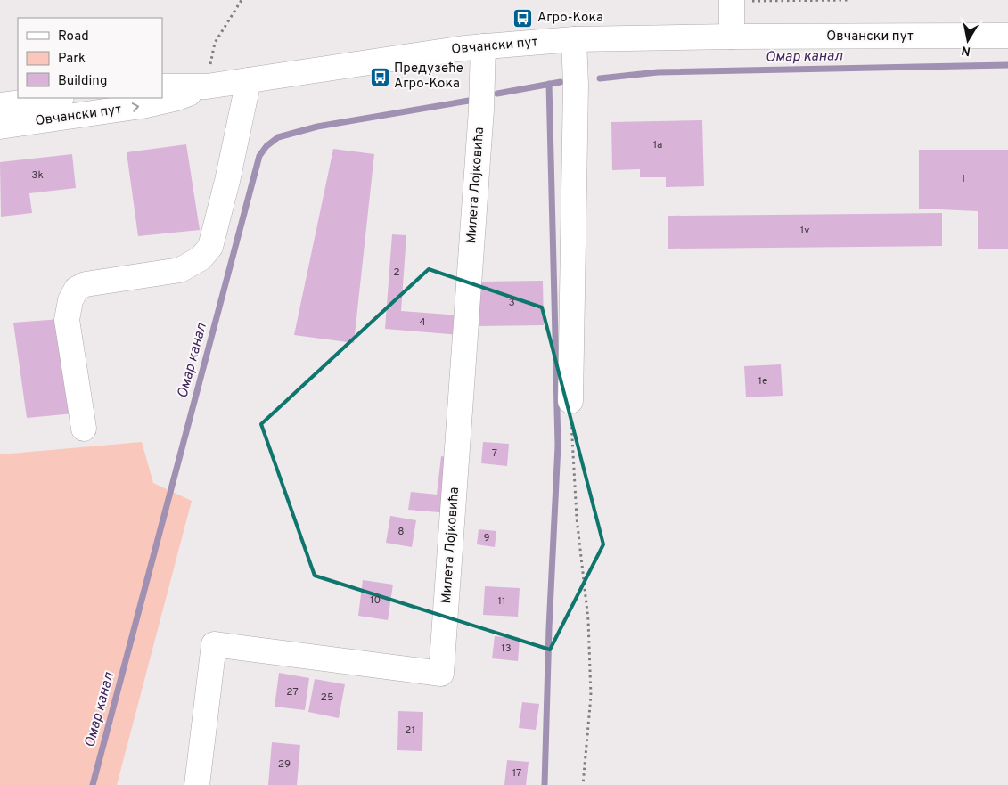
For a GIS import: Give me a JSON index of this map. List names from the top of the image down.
{
  "streets": {
    "street": ["Овчански пут", "Милета Лојковића"]
  },
  "crossings": [
    ["Овчански пут", "Милета Лојковића"]
  ],
  "water": ["Омар канал"],
  "places": {
    "bus stop": ["Агро-Кока", "Предузеће Агро-Кока"]
  },
  "house_numbers": [
    "1a",
    "3k",
    "1",
    "1v",
    "2",
    "3",
    "4",
    "1e",
    "7",
    "8",
    "9",
    "10",
    "11",
    "13",
    "27",
    "25",
    "21",
    "29",
    "17"
  ],
  "legend": ["Road", "Park", "Building"],
  "north": "bottom"
}
